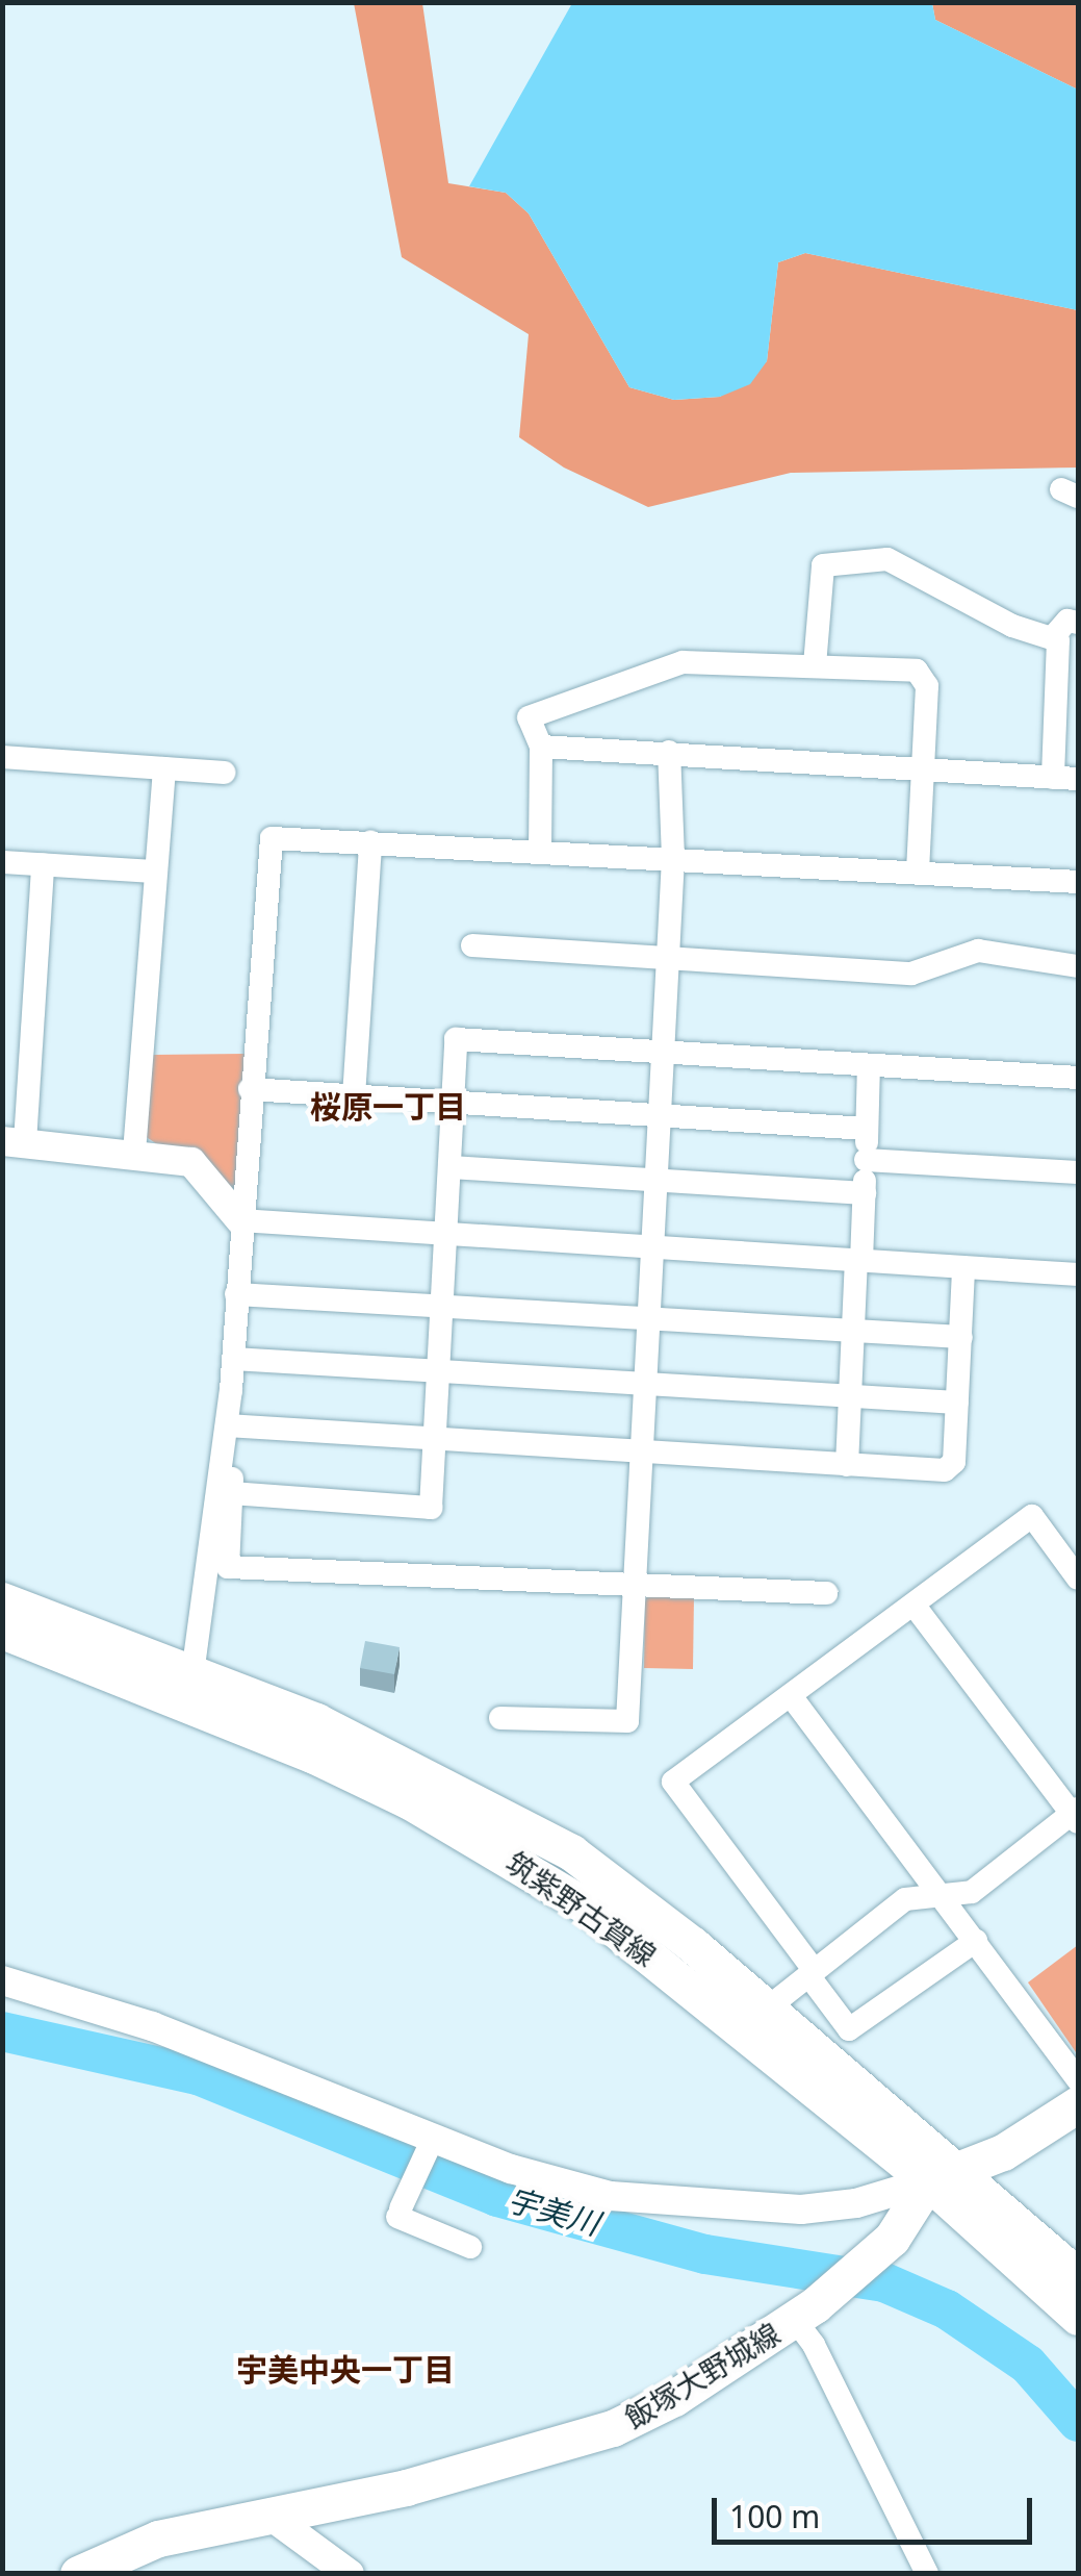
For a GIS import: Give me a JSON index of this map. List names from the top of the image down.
{
  "streets": {
    "main road": ["筑紫野古賀線", "飯塚大野城線"]
  },
  "crossings": [
    ["筑紫野古賀線", "飯塚大野城線"]
  ],
  "districts": ["桜原一丁目", "宇美中央一丁目"],
  "water": ["宇美川"],
  "scale_bar": "100 m"
}
